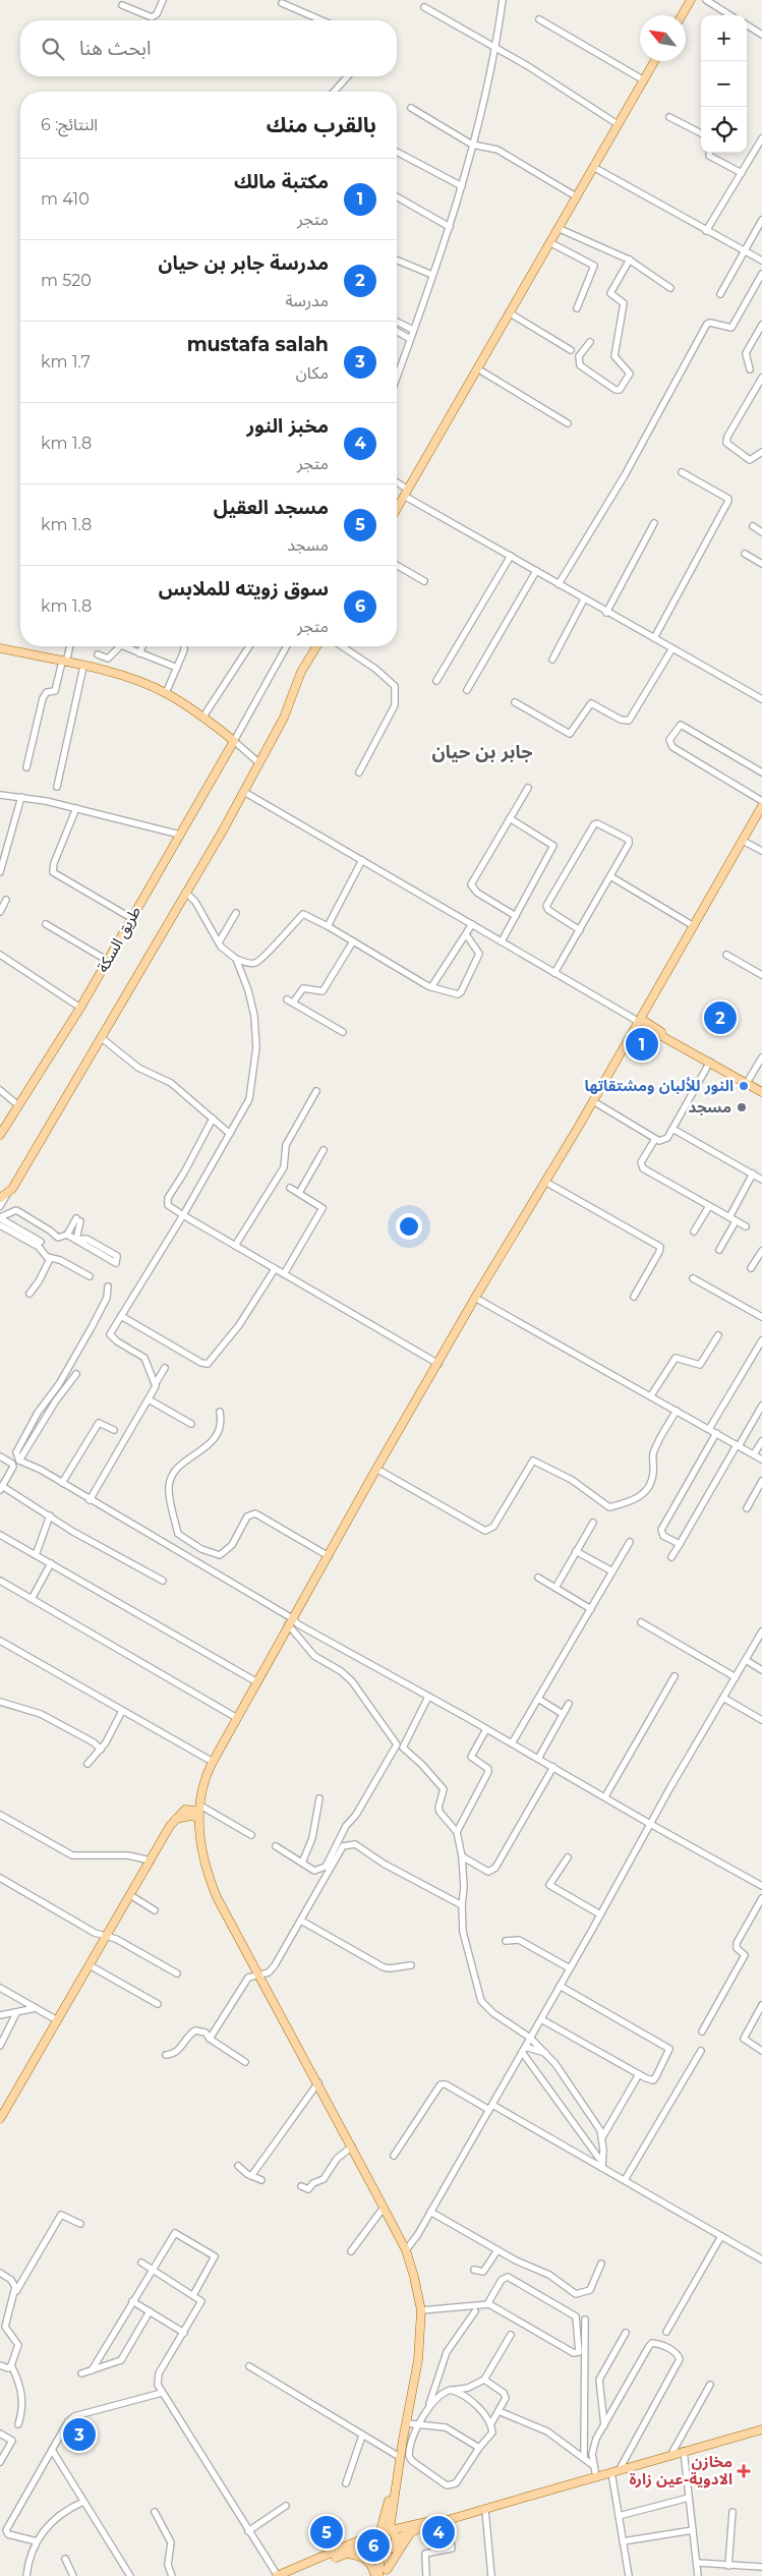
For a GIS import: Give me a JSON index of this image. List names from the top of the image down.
{
  "streets": {
    "main road": ["طريق السكة"]
  },
  "districts": ["جابر بن حيان"],
  "places": {
    "other": ["النور للألبان ومشتقاتها", "مسجد"],
    "health": ["مخازن الادوية-عين زارة"]
  },
  "north": "top left",
  "page": {
    "map_buttons": ["+", "−"],
    "search": "ابحث هنا",
    "heading": ["بالقرب منك", "النتائج: 6"],
    "list": [
      {
        "mark": "1",
        "name": "مكتبة مالك",
        "note": "متجر",
        "value": "410 m"
      },
      {
        "mark": "2",
        "name": "مدرسة جابر بن حيان",
        "note": "مدرسة",
        "value": "520 m"
      },
      {
        "mark": "3",
        "name": "mustafa salah",
        "note": "مكان",
        "value": "1.7 km"
      },
      {
        "mark": "4",
        "name": "مخبز النور",
        "note": "متجر",
        "value": "1.8 km"
      },
      {
        "mark": "5",
        "name": "مسجد العقيل",
        "note": "مسجد",
        "value": "1.8 km"
      },
      {
        "mark": "6",
        "name": "سوق زويته للملابس",
        "note": "متجر",
        "value": "1.8 km"
      }
    ],
    "pins": [
      "2",
      "1",
      "3",
      "4",
      "5",
      "6"
    ]
  }
}
